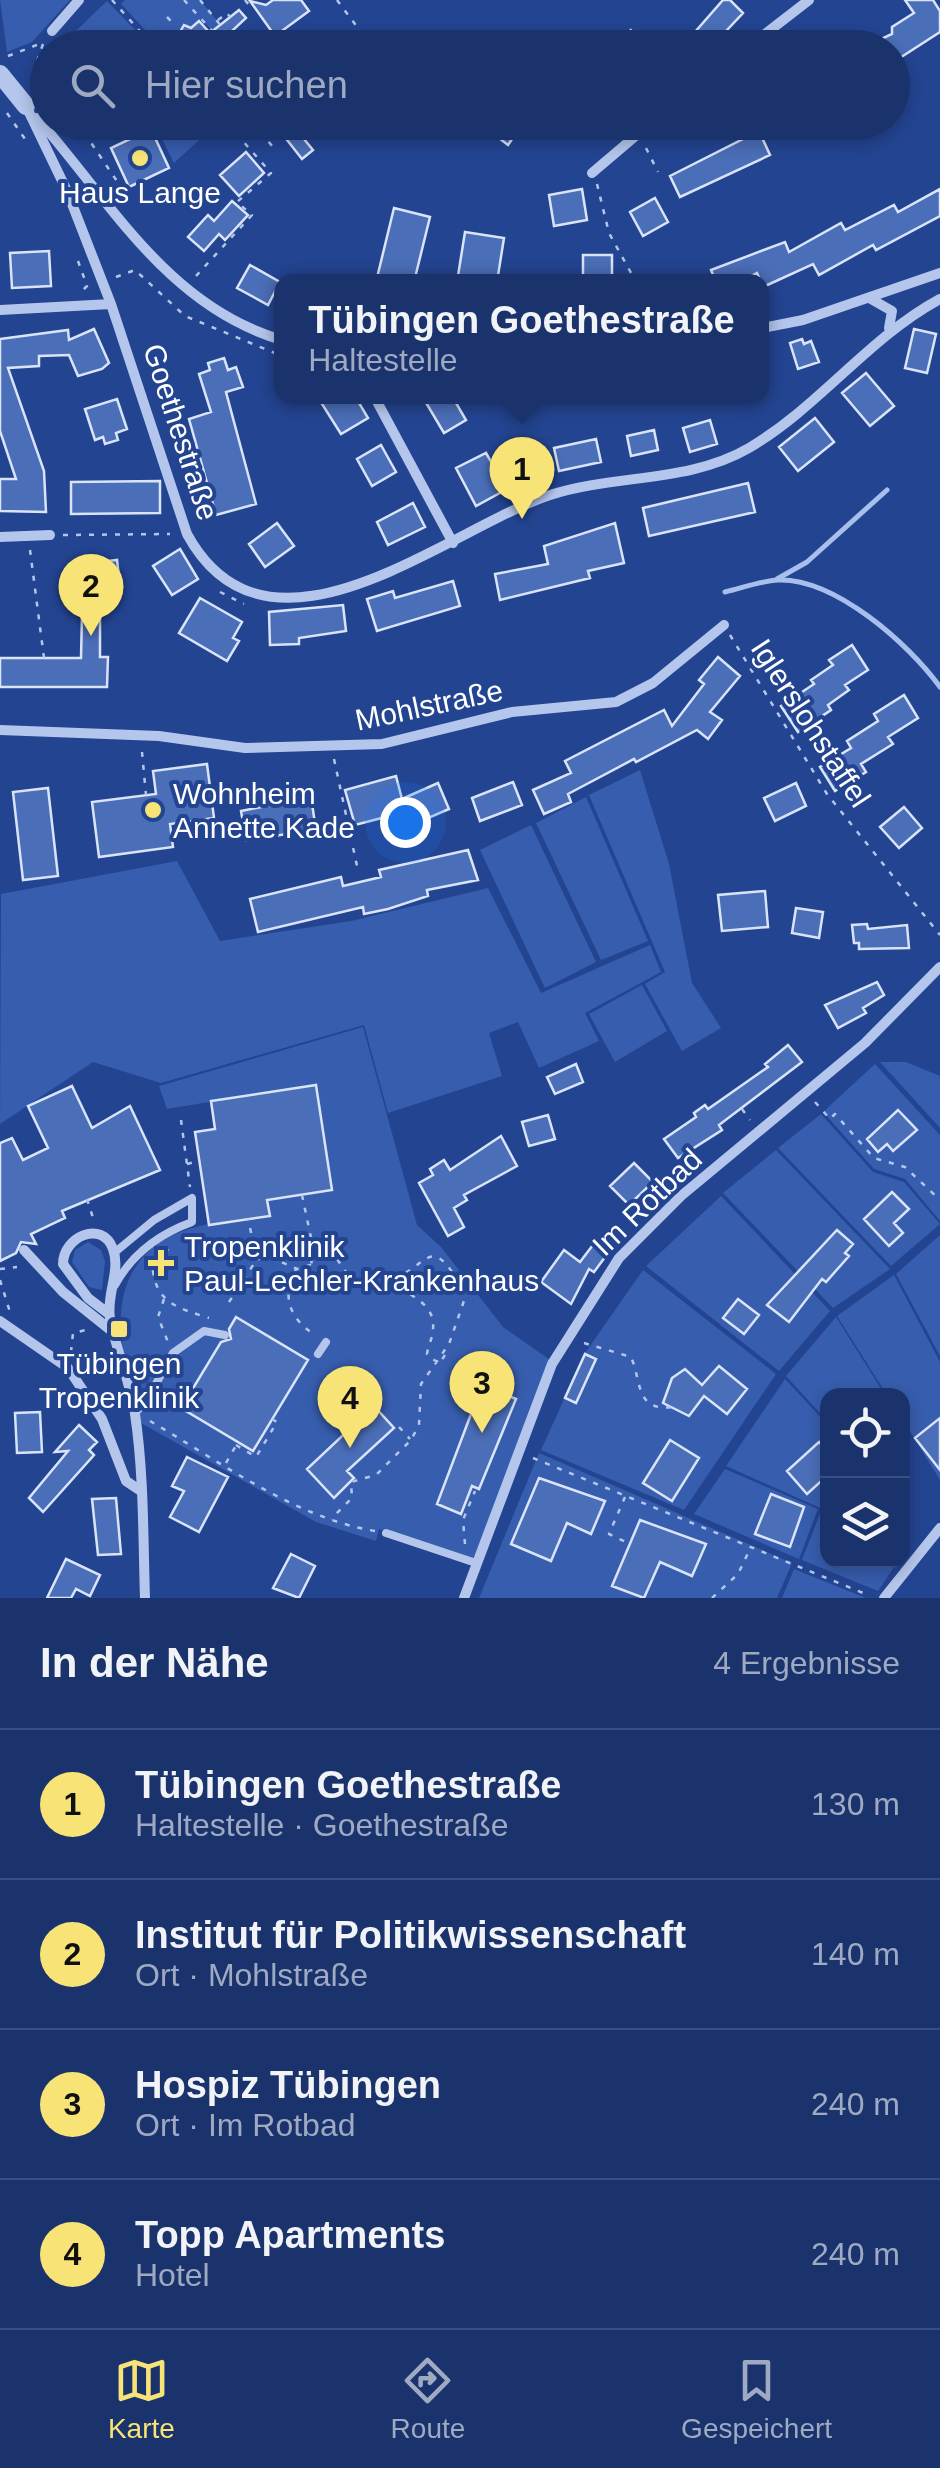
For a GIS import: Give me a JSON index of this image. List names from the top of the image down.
{
  "streets": {
    "street": ["Goethestraße", "Mohlstraße", "Im Rotbad"],
    "path": ["Iglerslohstaffel"]
  },
  "crossings": [
    ["Mohlstraße", "Iglerslohstaffel"]
  ],
  "places": {
    "other": ["Haus Lange", "Wohnheim Annette Kade"],
    "health": ["Tropenklinik Paul-Lechler-Krankenhaus"],
    "transit": ["Tübingen Tropenklinik"]
  },
  "page": {
    "search": "Hier suchen",
    "popup": ["Tübingen Goethestraße", "Haltestelle"],
    "pins": [
      "1",
      "2",
      "3",
      "4"
    ],
    "heading": ["In der Nähe", "4 Ergebnisse"],
    "list": [
      {
        "mark": "1",
        "name": "Tübingen Goethestraße",
        "note": "Haltestelle · Goethestraße",
        "value": "130 m"
      },
      {
        "mark": "2",
        "name": "Institut für Politikwissenschaft",
        "note": "Ort · Mohlstraße",
        "value": "140 m"
      },
      {
        "mark": "3",
        "name": "Hospiz Tübingen",
        "note": "Ort · Im Rotbad",
        "value": "240 m"
      },
      {
        "mark": "4",
        "name": "Topp Apartments",
        "note": "Hotel",
        "value": "240 m"
      }
    ],
    "nav": ["Karte", "Route", "Gespeichert"]
  }
}
